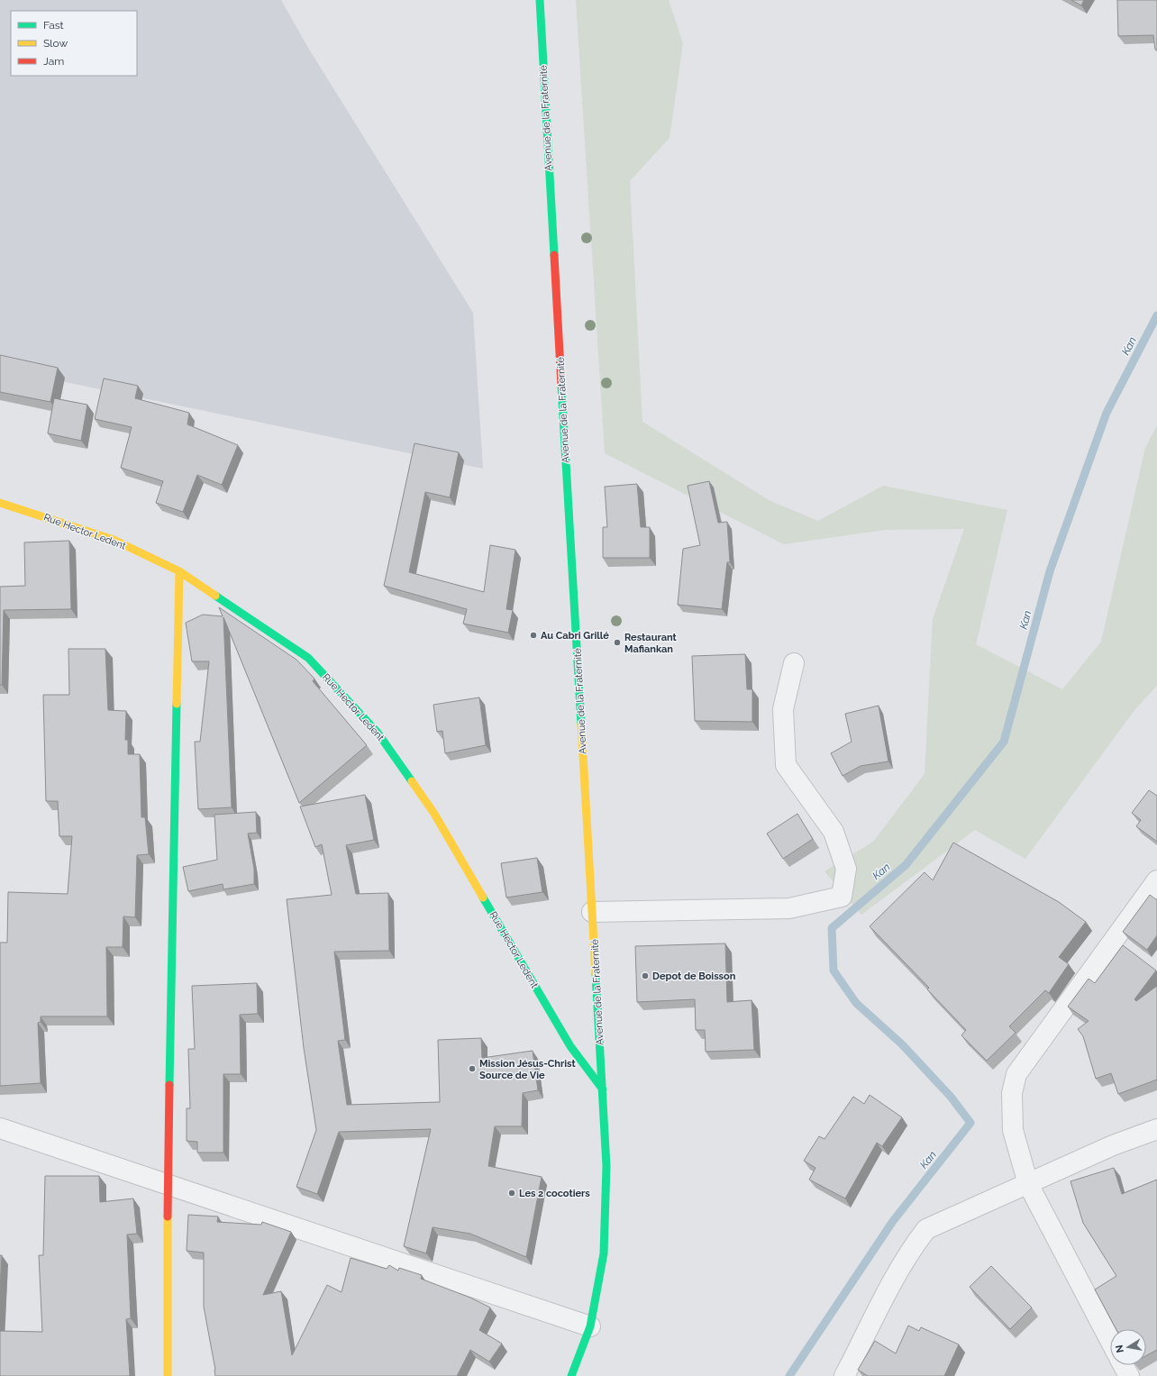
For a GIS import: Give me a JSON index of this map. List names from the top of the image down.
{
  "streets": {
    "street": ["Avenue de la Fraternité", "Rue Hector Ledent"]
  },
  "crossings": [
    ["Avenue de la Fraternité", "Rue Hector Ledent"]
  ],
  "water": ["Kan"],
  "places": [
    "Au Cabri Grillé",
    "Restaurant Mafiankan",
    "Depot de Boisson",
    "Mission Jésus-Christ Source de Vie",
    "Les 2 cocotiers"
  ],
  "legend": ["Fast", "Slow", "Jam"],
  "north": "left"
}
